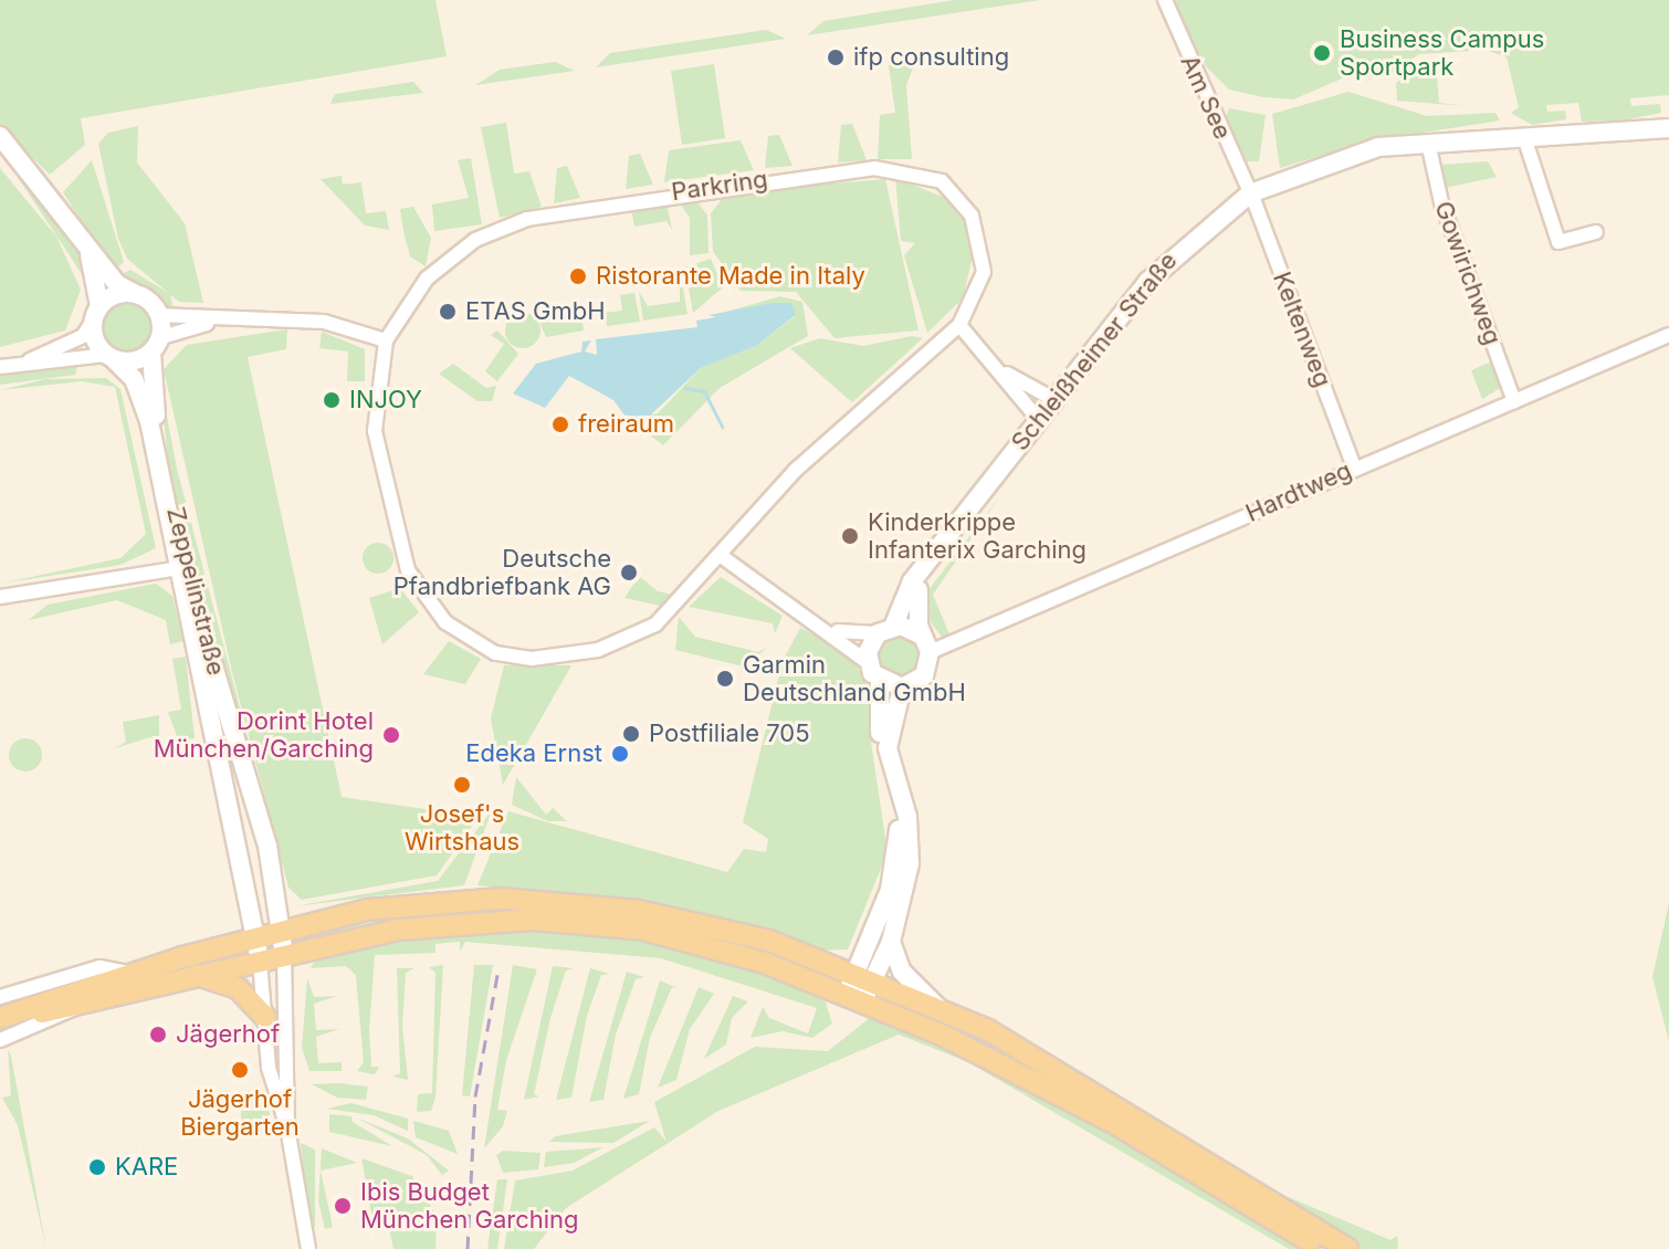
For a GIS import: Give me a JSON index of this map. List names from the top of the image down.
{
  "streets": {
    "street": [
      "Am See",
      "Parkring",
      "Gowirichweg",
      "Keltenweg",
      "Schleißheimer Straße",
      "Hardtweg",
      "Zeppelinstraße"
    ]
  },
  "crossings": [
    ["Am See", "Keltenweg"],
    ["Am See", "Schleißheimer Straße"],
    ["Gowirichweg", "Schleißheimer Straße"],
    ["Gowirichweg", "Hardtweg"],
    ["Keltenweg", "Schleißheimer Straße"],
    ["Keltenweg", "Hardtweg"],
    ["Schleißheimer Straße", "Hardtweg"]
  ],
  "places": [
    "Business Campus Sportpark",
    "ifp consulting",
    "Ristorante Made in Italy",
    "ETAS GmbH",
    "INJOY",
    "freiraum",
    "Kinderkrippe Infanterix Garching",
    "Deutsche Pfandbriefbank AG",
    "Garmin Deutschland GmbH",
    "Postfiliale 705",
    "Dorint Hotel München/Garching",
    "Edeka Ernst",
    "Josef's Wirtshaus",
    "Jägerhof",
    "Jägerhof Biergarten",
    "KARE",
    "Ibis Budget München Garching"
  ]
}
